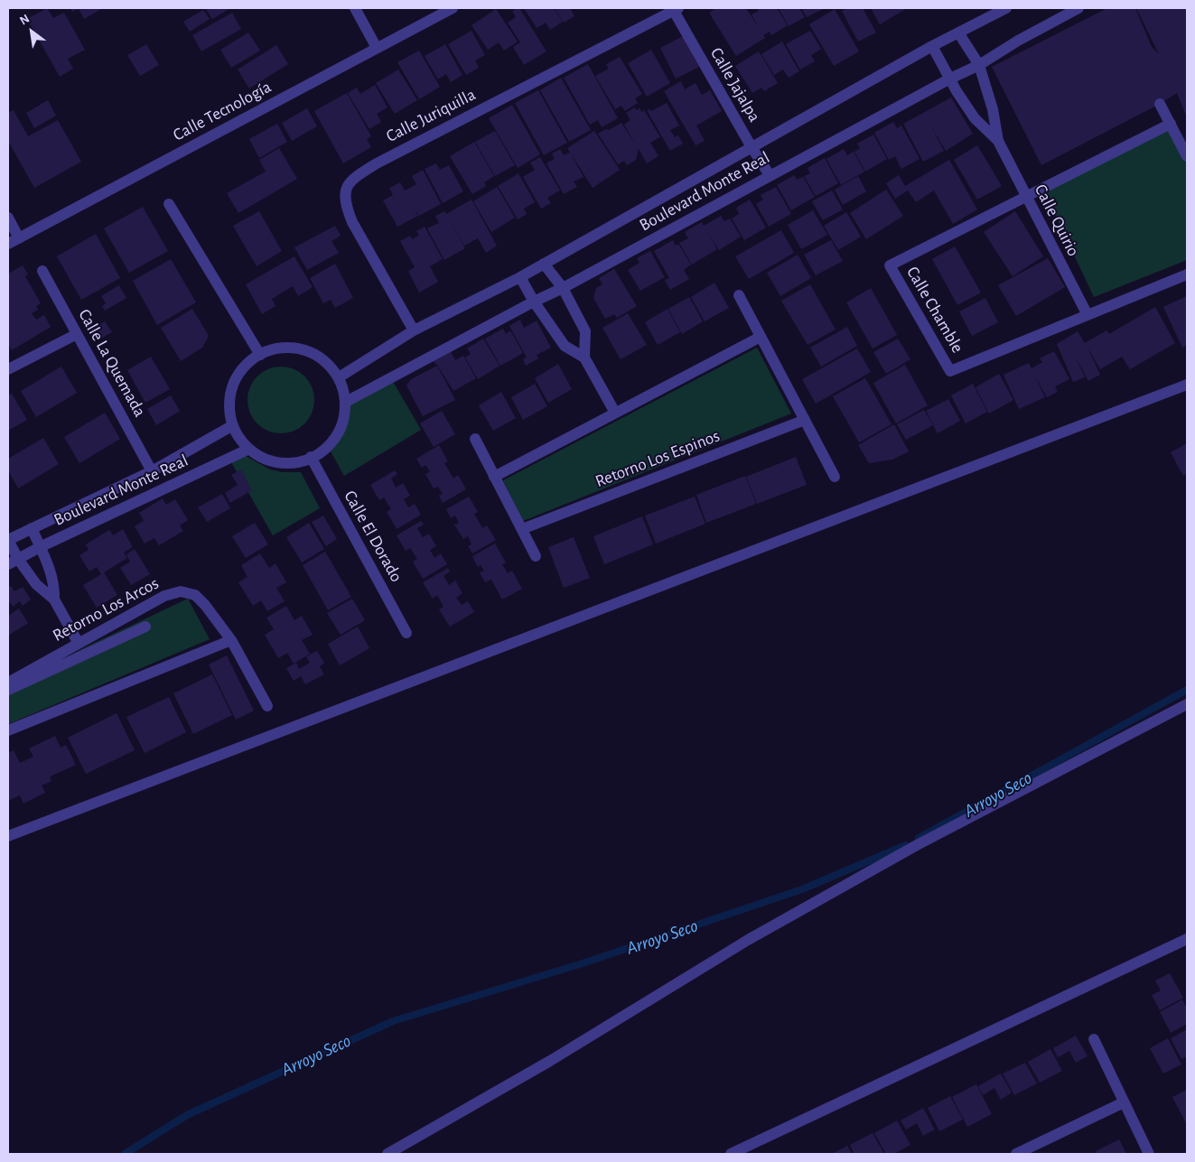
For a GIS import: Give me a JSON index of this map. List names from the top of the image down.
{
  "streets": {
    "street": [
      "Calle Jajalpa",
      "Calle Tecnología",
      "Calle Juriquilla",
      "Boulevard Monte Real",
      "Calle Quirio",
      "Calle Chamble",
      "Calle La Quemada",
      "Retorno Los Espinos",
      "Calle El Dorado",
      "Retorno Los Arcos"
    ]
  },
  "crossings": [
    ["Calle Jajalpa", "Calle Juriquilla"],
    ["Calle Jajalpa", "Boulevard Monte Real"],
    ["Calle Juriquilla", "Boulevard Monte Real"],
    ["Boulevard Monte Real", "Calle Quirio"],
    ["Boulevard Monte Real", "Calle La Quemada"],
    ["Boulevard Monte Real", "Calle El Dorado"],
    ["Calle Quirio", "Calle Chamble"]
  ],
  "water": ["Arroyo Seco"],
  "north": "top left"
}
